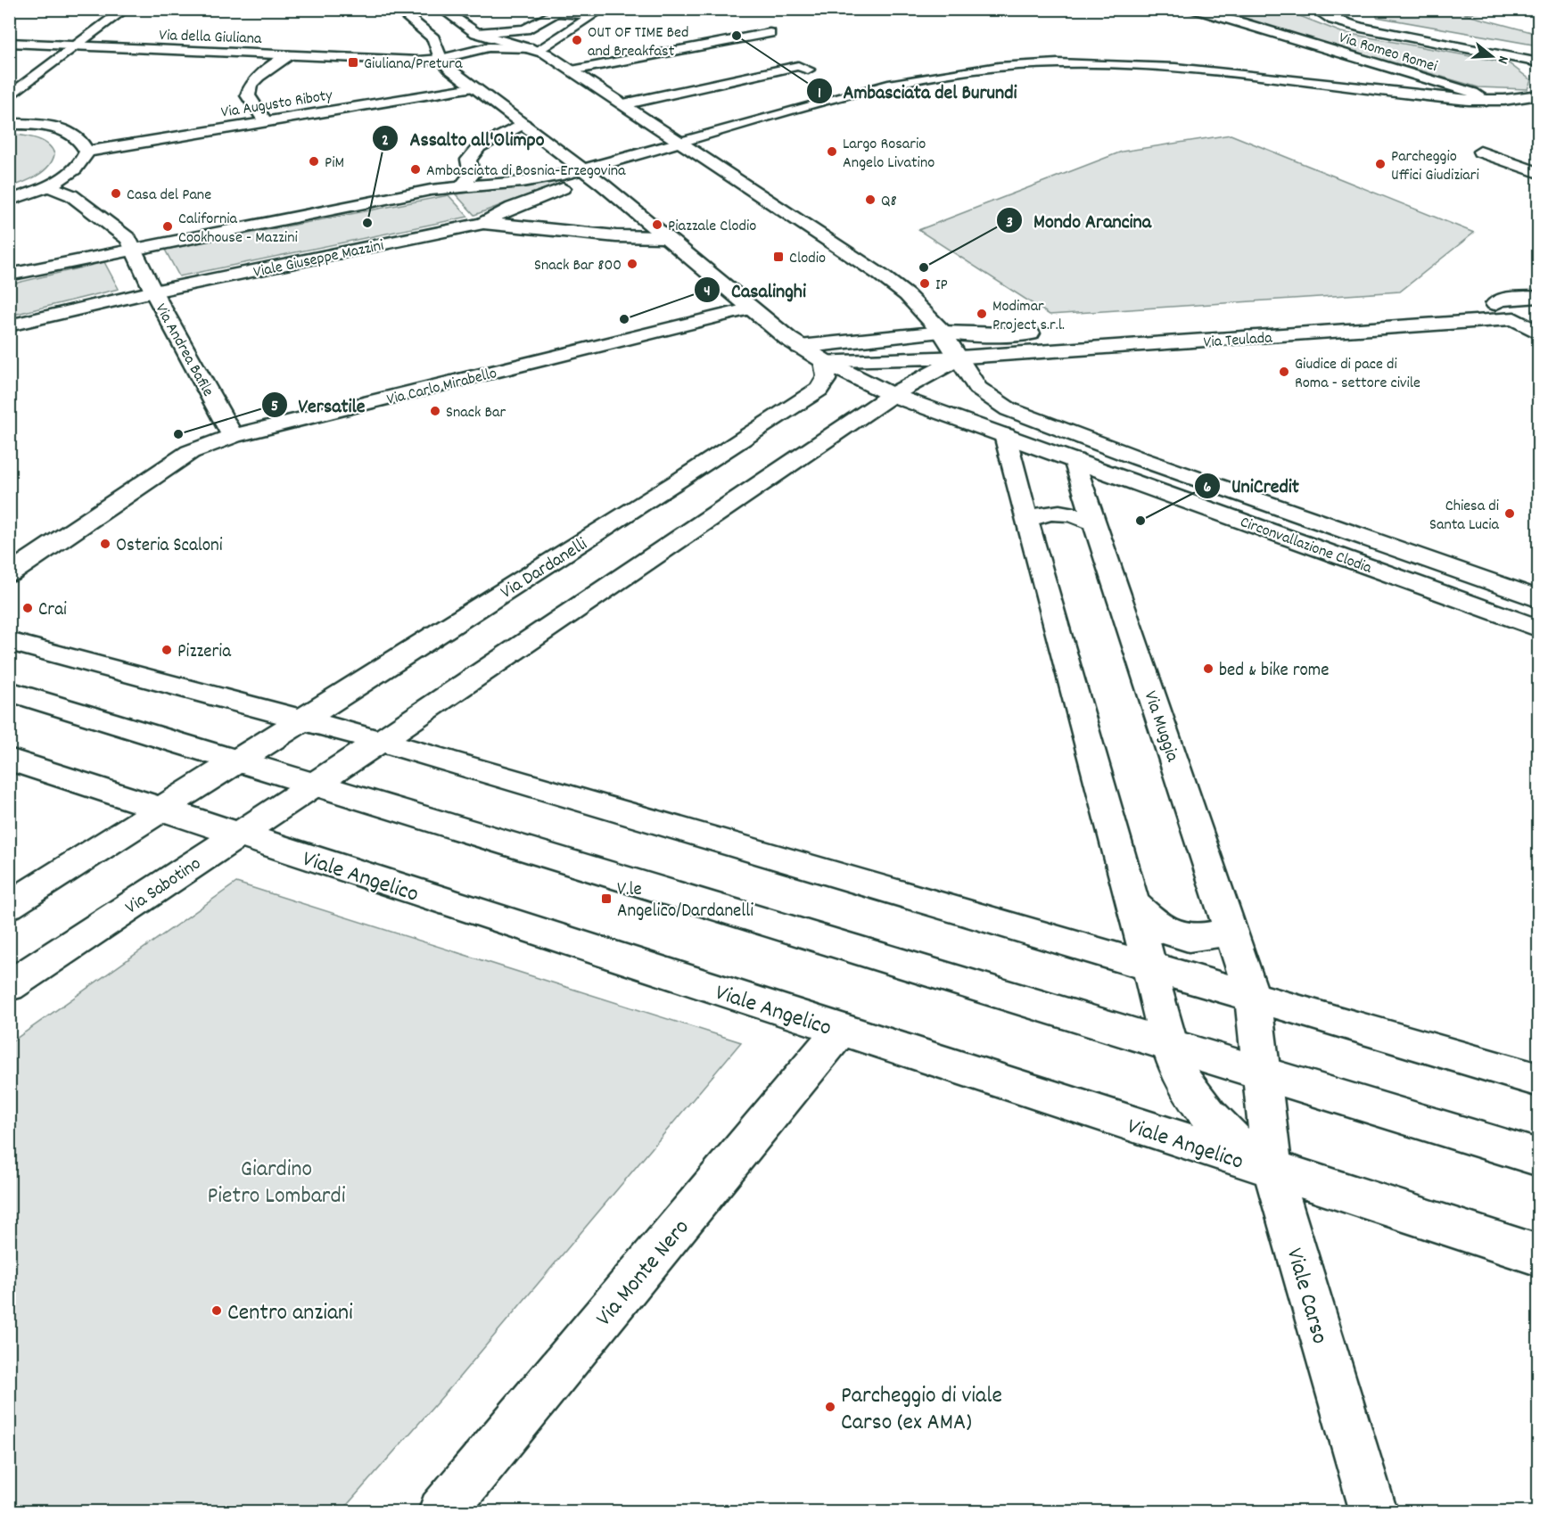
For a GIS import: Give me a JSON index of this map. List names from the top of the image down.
{
  "streets": {
    "street": [
      "Via della Giuliana",
      "Via Romeo Romei",
      "Via Augusto Riboty",
      "Viale Giuseppe Mazzini",
      "Via Teulada",
      "Via Andrea Bafile",
      "Via Carlo Mirabello",
      "Circonvallazione Clodia",
      "Via Dardanelli",
      "Via Muggia",
      "Viale Angelico",
      "Via Sabotino",
      "Via Monte Nero",
      "Viale Carso"
    ]
  },
  "crossings": [
    ["Viale Giuseppe Mazzini", "Via Andrea Bafile"],
    ["Via Teulada", "Circonvallazione Clodia"],
    ["Via Andrea Bafile", "Via Carlo Mirabello"],
    ["Circonvallazione Clodia", "Via Muggia"],
    ["Via Muggia", "Viale Carso"],
    ["Viale Angelico", "Via Sabotino"],
    ["Viale Angelico", "Via Monte Nero"],
    ["Viale Angelico", "Viale Carso"]
  ],
  "parks": ["Giardino Pietro Lombardi"],
  "places": {
    "other": [
      "Ambasciata del Burundi",
      "OUT OF TIME Bed and Breakfast",
      "Largo Rosario Angelo Livatino",
      "PiM",
      "Parcheggio Uffici Giudiziari",
      "Ambasciata di Bosnia-Erzegovina",
      "Casa del Pane",
      "Q8",
      "Assalto all'Olimpo",
      "Piazzale Clodio",
      "California Cookhouse - Mazzini",
      "Snack Bar 800",
      "Mondo Arancina",
      "IP",
      "Modimar Project s.r.l.",
      "Casalinghi",
      "Giudice di pace di Roma - settore civile",
      "Snack Bar",
      "Versatile",
      "Chiesa di Santa Lucia",
      "UniCredit",
      "Osteria Scaloni",
      "Crai",
      "Pizzeria",
      "bed & bike rome",
      "Centro anziani",
      "Parcheggio di viale Carso (ex AMA)"
    ],
    "transit": ["Giuliana/Pretura", "Clodio", "V.le Angelico/Dardanelli"]
  },
  "north": "right"
}
